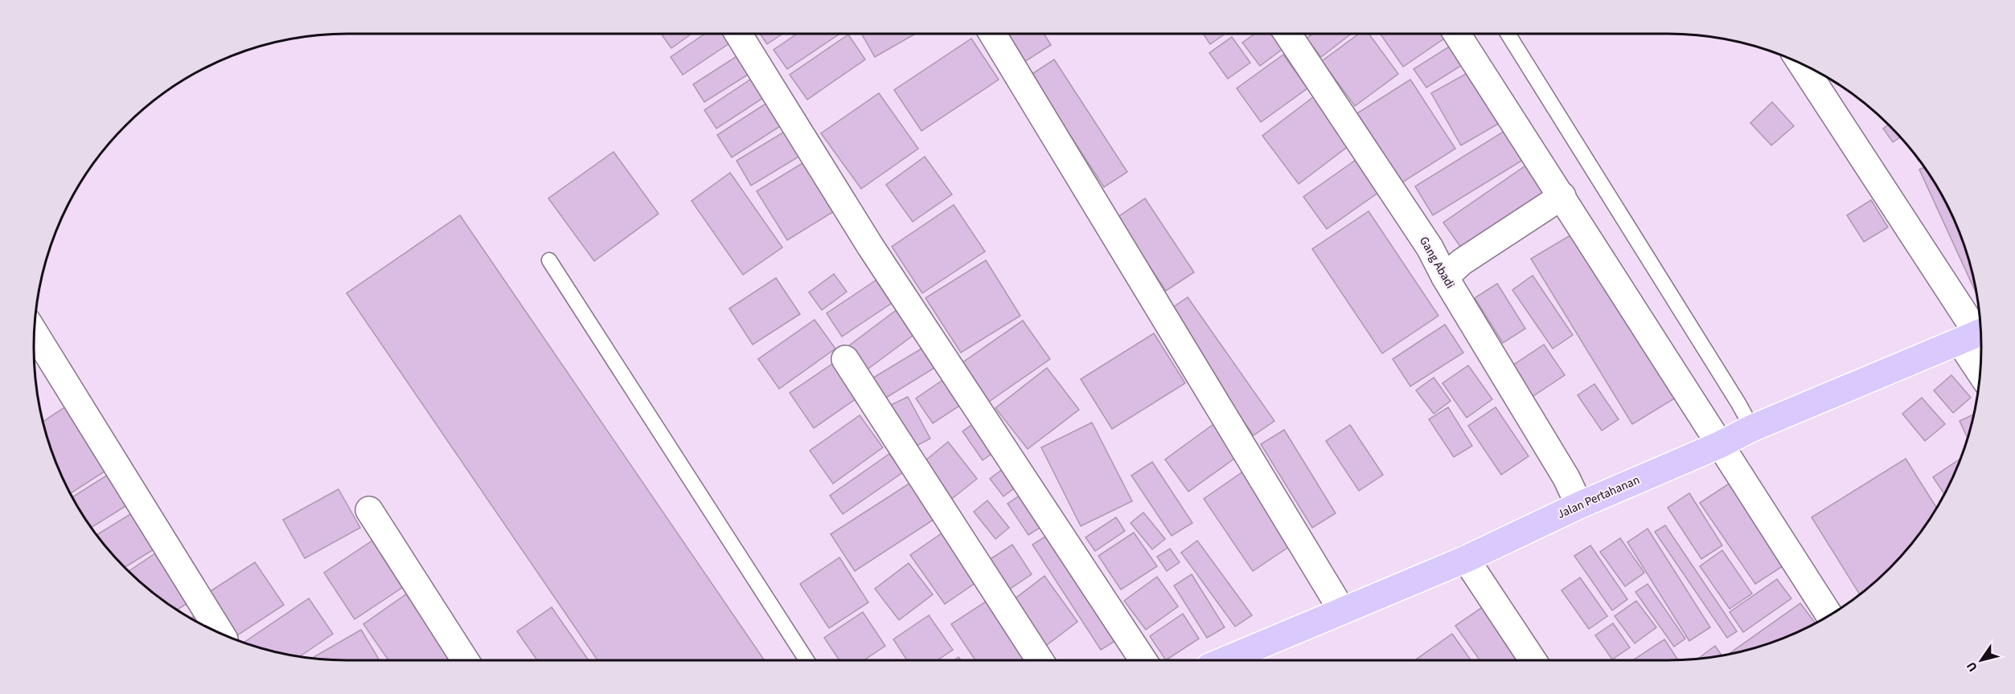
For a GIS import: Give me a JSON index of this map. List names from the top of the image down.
{
  "streets": {
    "main road": ["Jalan Pertahanan"],
    "street": ["Gang Abadi"]
  },
  "crossings": [
    ["Gang Abadi", "Jalan Pertahanan"]
  ],
  "north": "bottom left"
}
